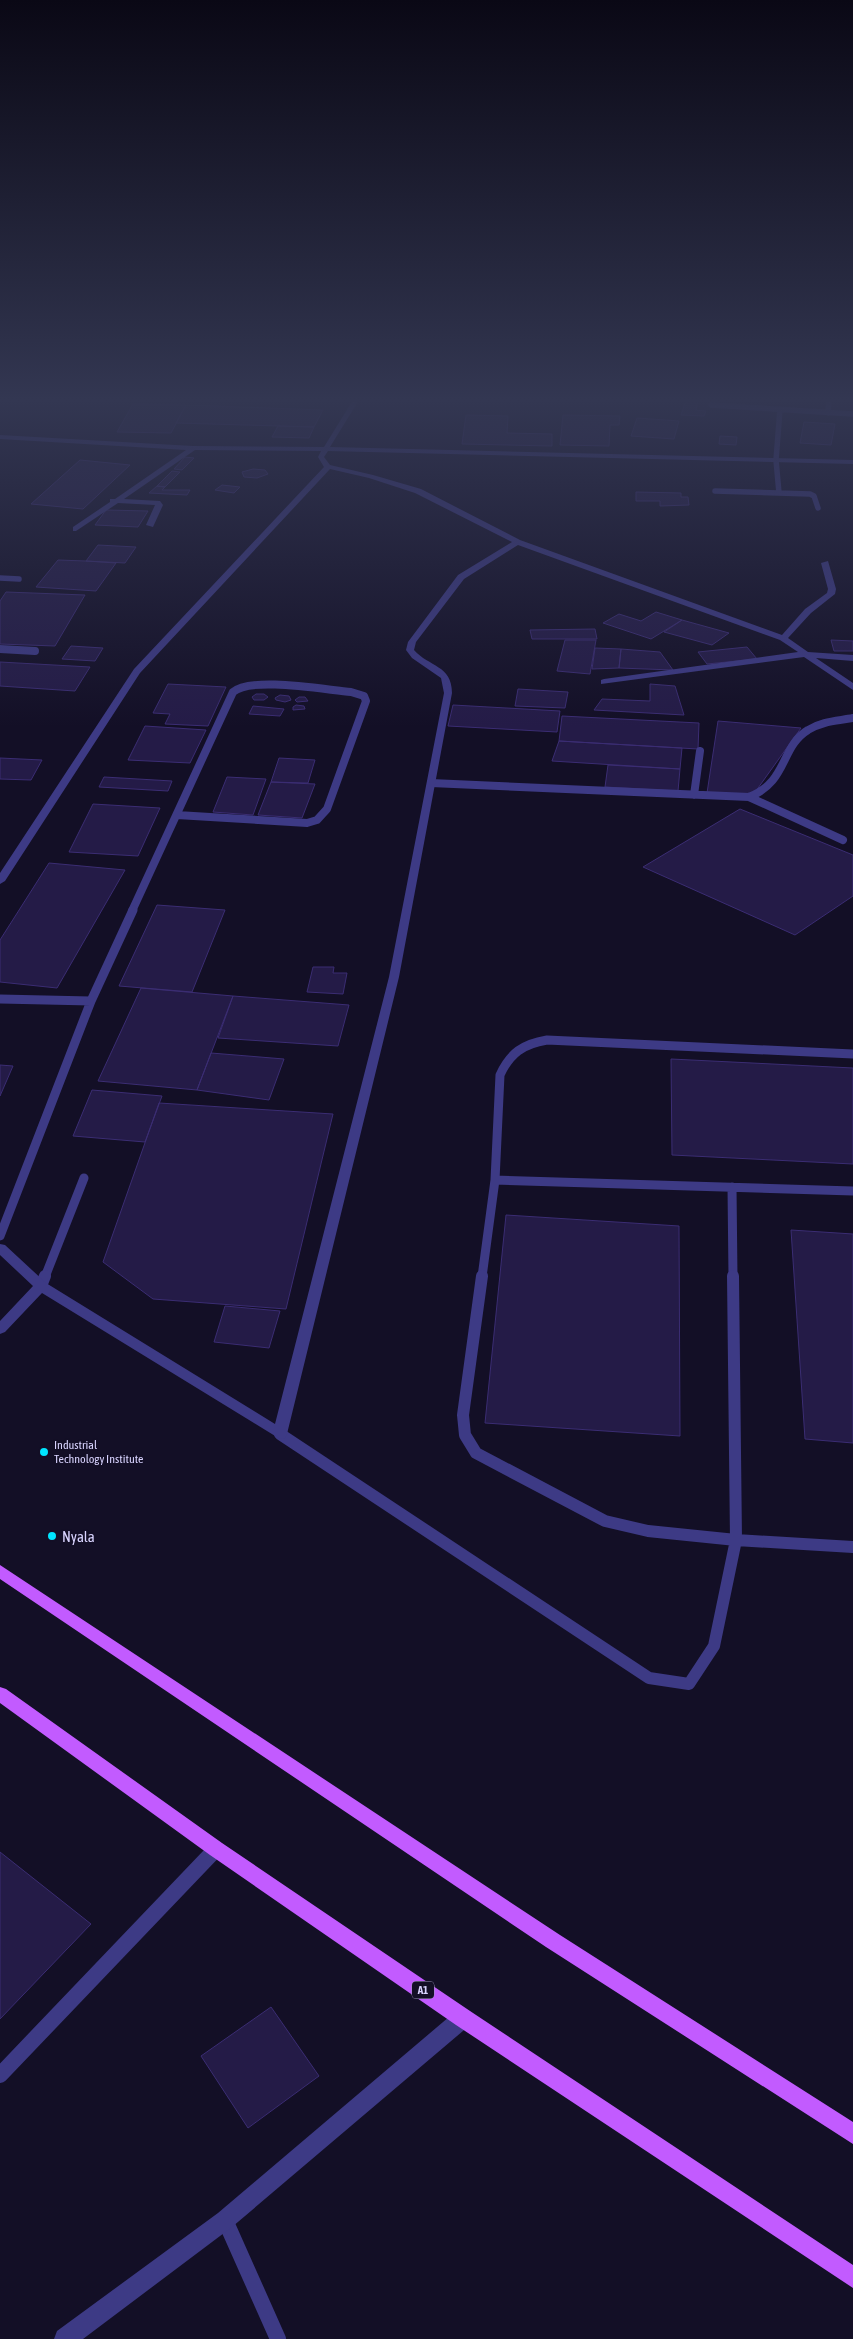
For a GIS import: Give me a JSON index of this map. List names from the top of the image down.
{
  "streets": {
    "main road": ["A1"]
  },
  "places": ["Industrial Technology Institute", "Nyala"]
}
